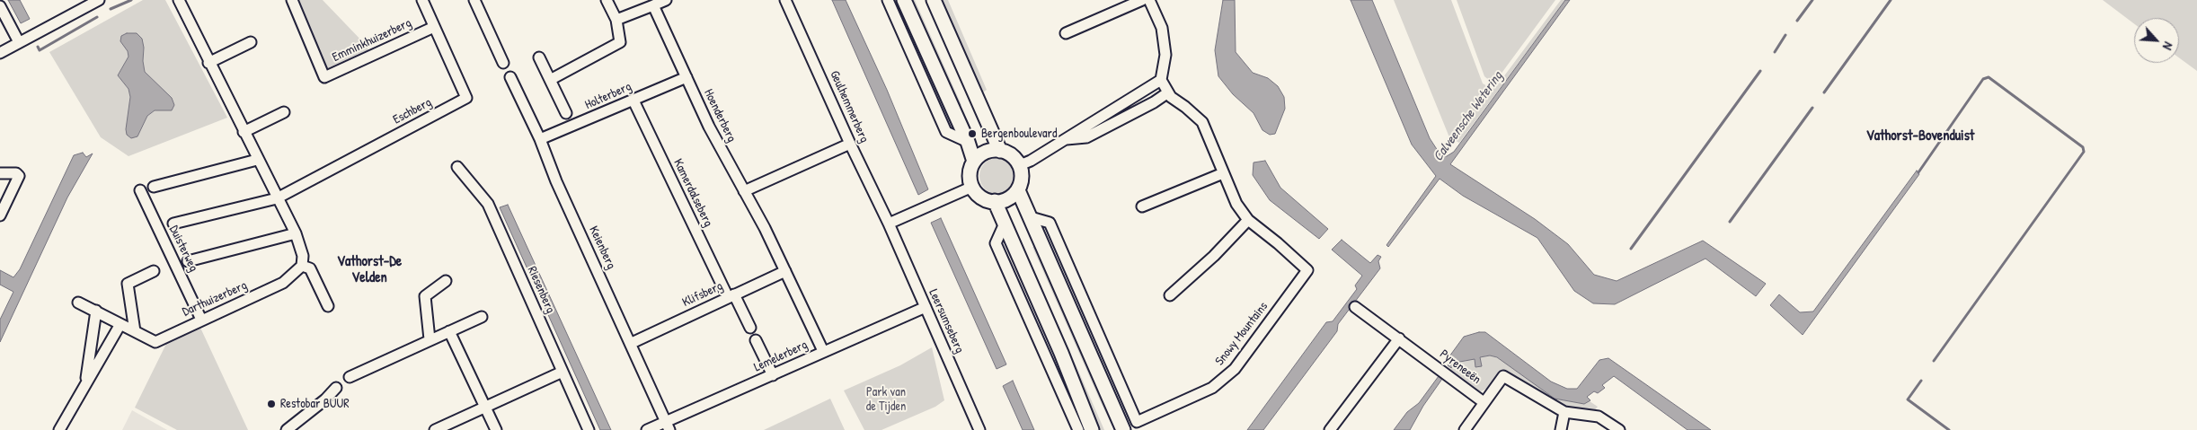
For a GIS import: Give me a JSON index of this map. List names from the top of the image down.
{
  "streets": {
    "street": [
      "Emminkhuizerberg",
      "Holterberg",
      "Geulhemmerberg",
      "Eschberg",
      "Hoenderberg",
      "Kamerdalseberg",
      "Keienberg",
      "Duisterweg",
      "Riesenberg",
      "Klifsberg",
      "Darthuizerberg",
      "Leersumseberg",
      "Snowy Mountains",
      "Lemelerberg",
      "Pyreneeën"
    ]
  },
  "crossings": [
    ["Emminkhuizerberg", "Eschberg"],
    ["Holterberg", "Hoenderberg"],
    ["Holterberg", "Kamerdalseberg"],
    ["Holterberg", "Keienberg"],
    ["Geulhemmerberg", "Leersumseberg"],
    ["Hoenderberg", "Klifsberg"],
    ["Hoenderberg", "Lemelerberg"],
    ["Kamerdalseberg", "Klifsberg"],
    ["Keienberg", "Klifsberg"],
    ["Keienberg", "Lemelerberg"],
    ["Duisterweg", "Darthuizerberg"],
    ["Leersumseberg", "Lemelerberg"]
  ],
  "districts": ["Vathorst-Bovenduist", "Vathorst-De Velden"],
  "water": ["Calveensche Wetering"],
  "parks": ["Park van de Tijden"],
  "places": ["Bergenboulevard", "Restobar BUUR"],
  "north": "bottom right"
}
